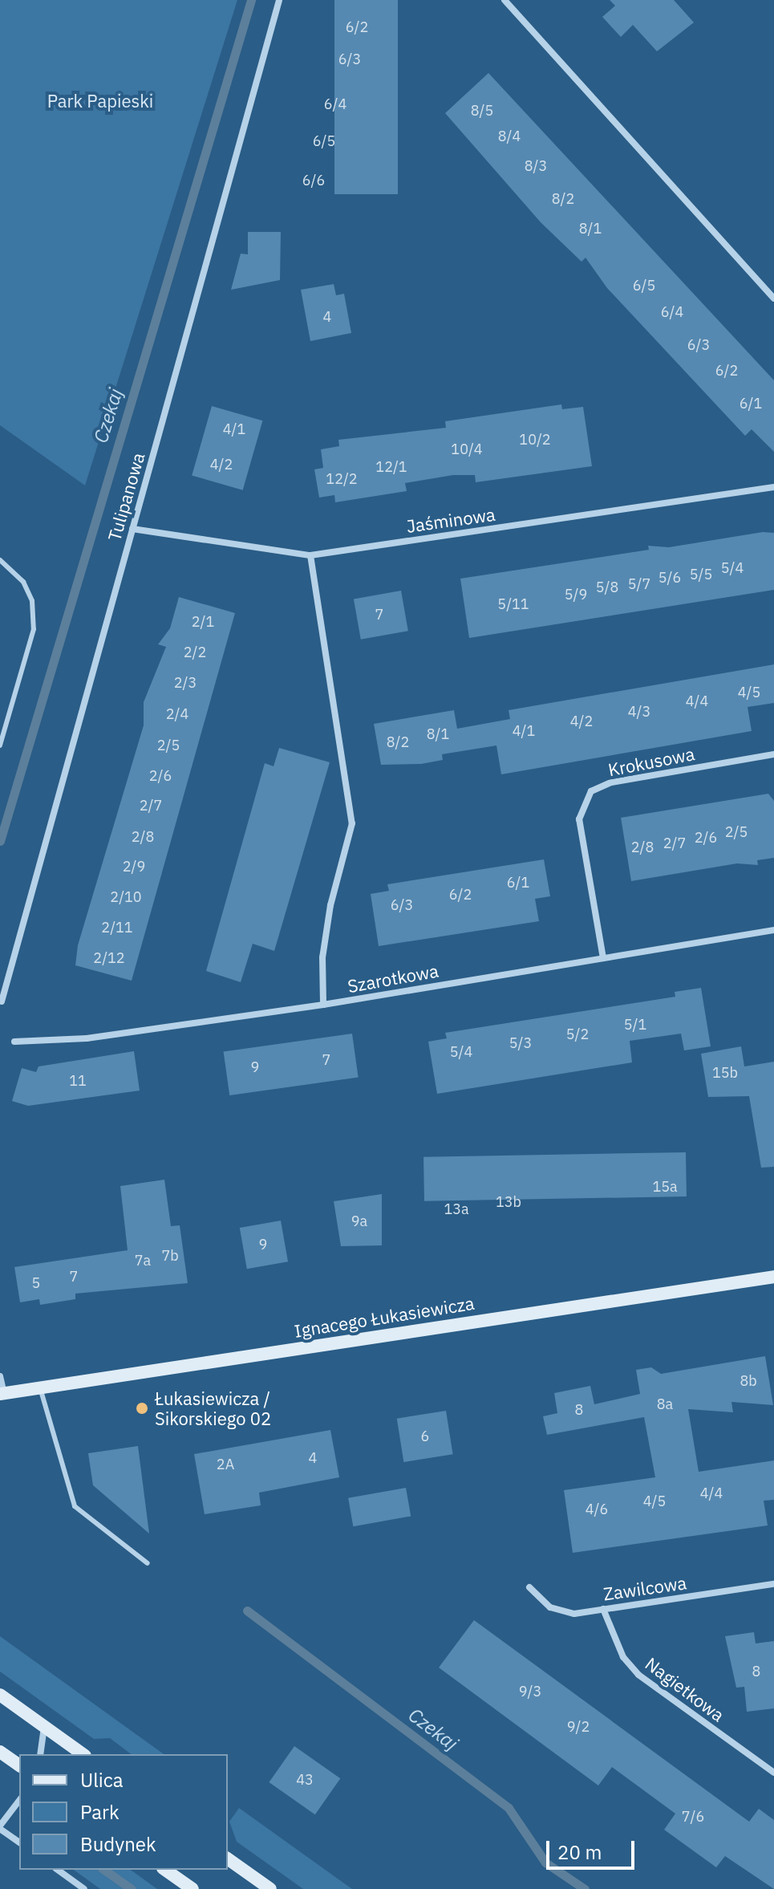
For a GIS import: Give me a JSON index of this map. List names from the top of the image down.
{
  "streets": {
    "street": [
      "Tulipanowa",
      "Jaśminowa",
      "Krokusowa",
      "Szarotkowa",
      "Ignacego Łukasiewicza",
      "Zawilcowa",
      "Nagietkowa"
    ]
  },
  "crossings": [
    ["Tulipanowa", "Jaśminowa"],
    ["Krokusowa", "Szarotkowa"],
    ["Zawilcowa", "Nagietkowa"]
  ],
  "water": ["Czekaj"],
  "parks": ["Park Papieski"],
  "places": ["Łukasiewicza / Sikorskiego 02"],
  "house_numbers": [
    "6/2",
    "6/3",
    "6/4",
    "8/5",
    "8/4",
    "6/5",
    "8/3",
    "6/6",
    "8/2",
    "8/1",
    "6/5",
    "6/4",
    "4",
    "6/3",
    "6/2",
    "6/1",
    "4/1",
    "10/2",
    "10/4",
    "4/2",
    "12/1",
    "12/2",
    "5/4",
    "5/5",
    "5/6",
    "5/7",
    "5/8",
    "5/9",
    "5/11",
    "7",
    "2/1",
    "2/2",
    "2/3",
    "4/5",
    "4/4",
    "4/3",
    "2/4",
    "4/2",
    "4/1",
    "8/1",
    "8/2",
    "2/5",
    "2/6",
    "2/7",
    "2/5",
    "2/8",
    "2/6",
    "2/7",
    "2/8",
    "2/9",
    "6/1",
    "6/2",
    "2/10",
    "6/3",
    "2/11",
    "2/12",
    "5/1",
    "5/2",
    "5/3",
    "5/4",
    "7",
    "9",
    "15b",
    "11",
    "15a",
    "13b",
    "13a",
    "9a",
    "9",
    "7b",
    "7a",
    "7",
    "5",
    "8b",
    "8a",
    "8",
    "6",
    "4",
    "2A",
    "4/4",
    "4/5",
    "4/6",
    "8",
    "9/3",
    "9/2",
    "43",
    "7/6"
  ],
  "legend": ["Ulica", "Park", "Budynek"],
  "scale_bar": "20 m"
}
